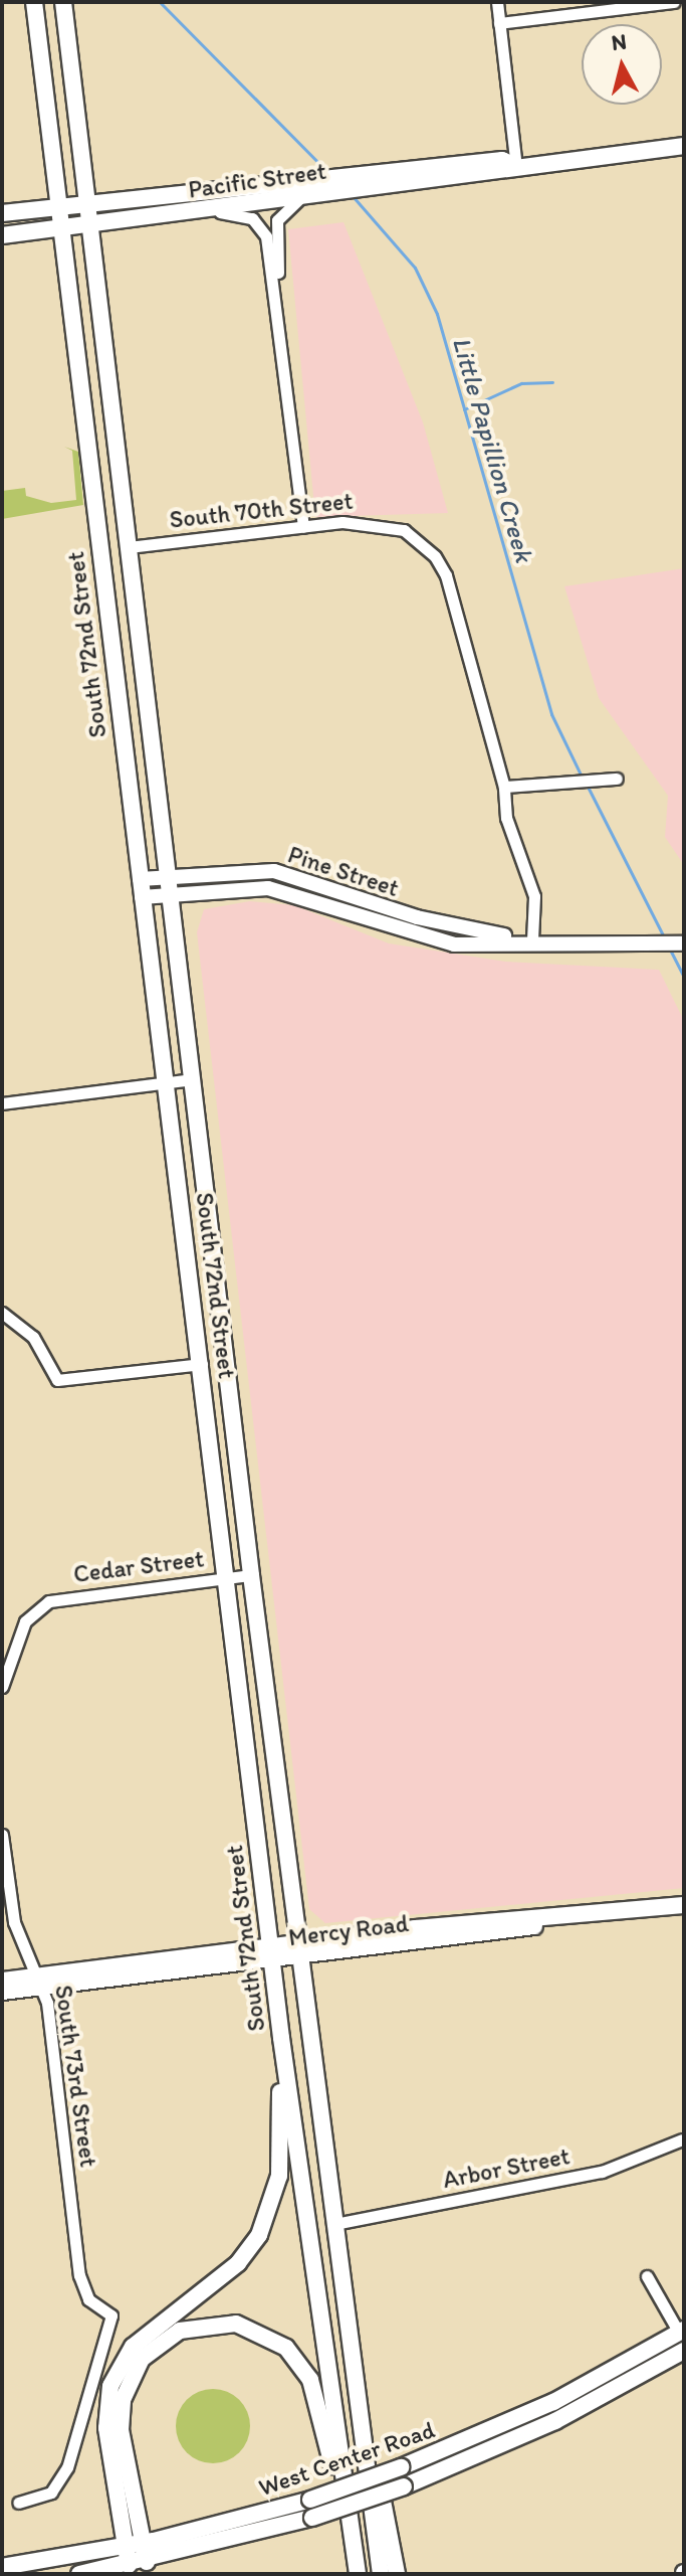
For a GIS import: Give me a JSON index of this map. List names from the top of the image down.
{
  "streets": {
    "main road": [
      "Pacific Street",
      "South 72nd Street",
      "Mercy Road",
      "West Center Road"
    ],
    "street": [
      "South 70th Street",
      "Pine Street",
      "Cedar Street",
      "South 73rd Street",
      "Arbor Street"
    ]
  },
  "crossings": [
    ["Pacific Street", "South 72nd Street"],
    ["South 70th Street", "South 72nd Street"],
    ["South 70th Street", "Pine Street"],
    ["South 72nd Street", "Pine Street"],
    ["South 72nd Street", "Cedar Street"],
    ["South 72nd Street", "Mercy Road"],
    ["South 72nd Street", "Arbor Street"],
    ["Mercy Road", "South 73rd Street"]
  ],
  "water": ["Little Papillion Creek"],
  "north": "top"
}
